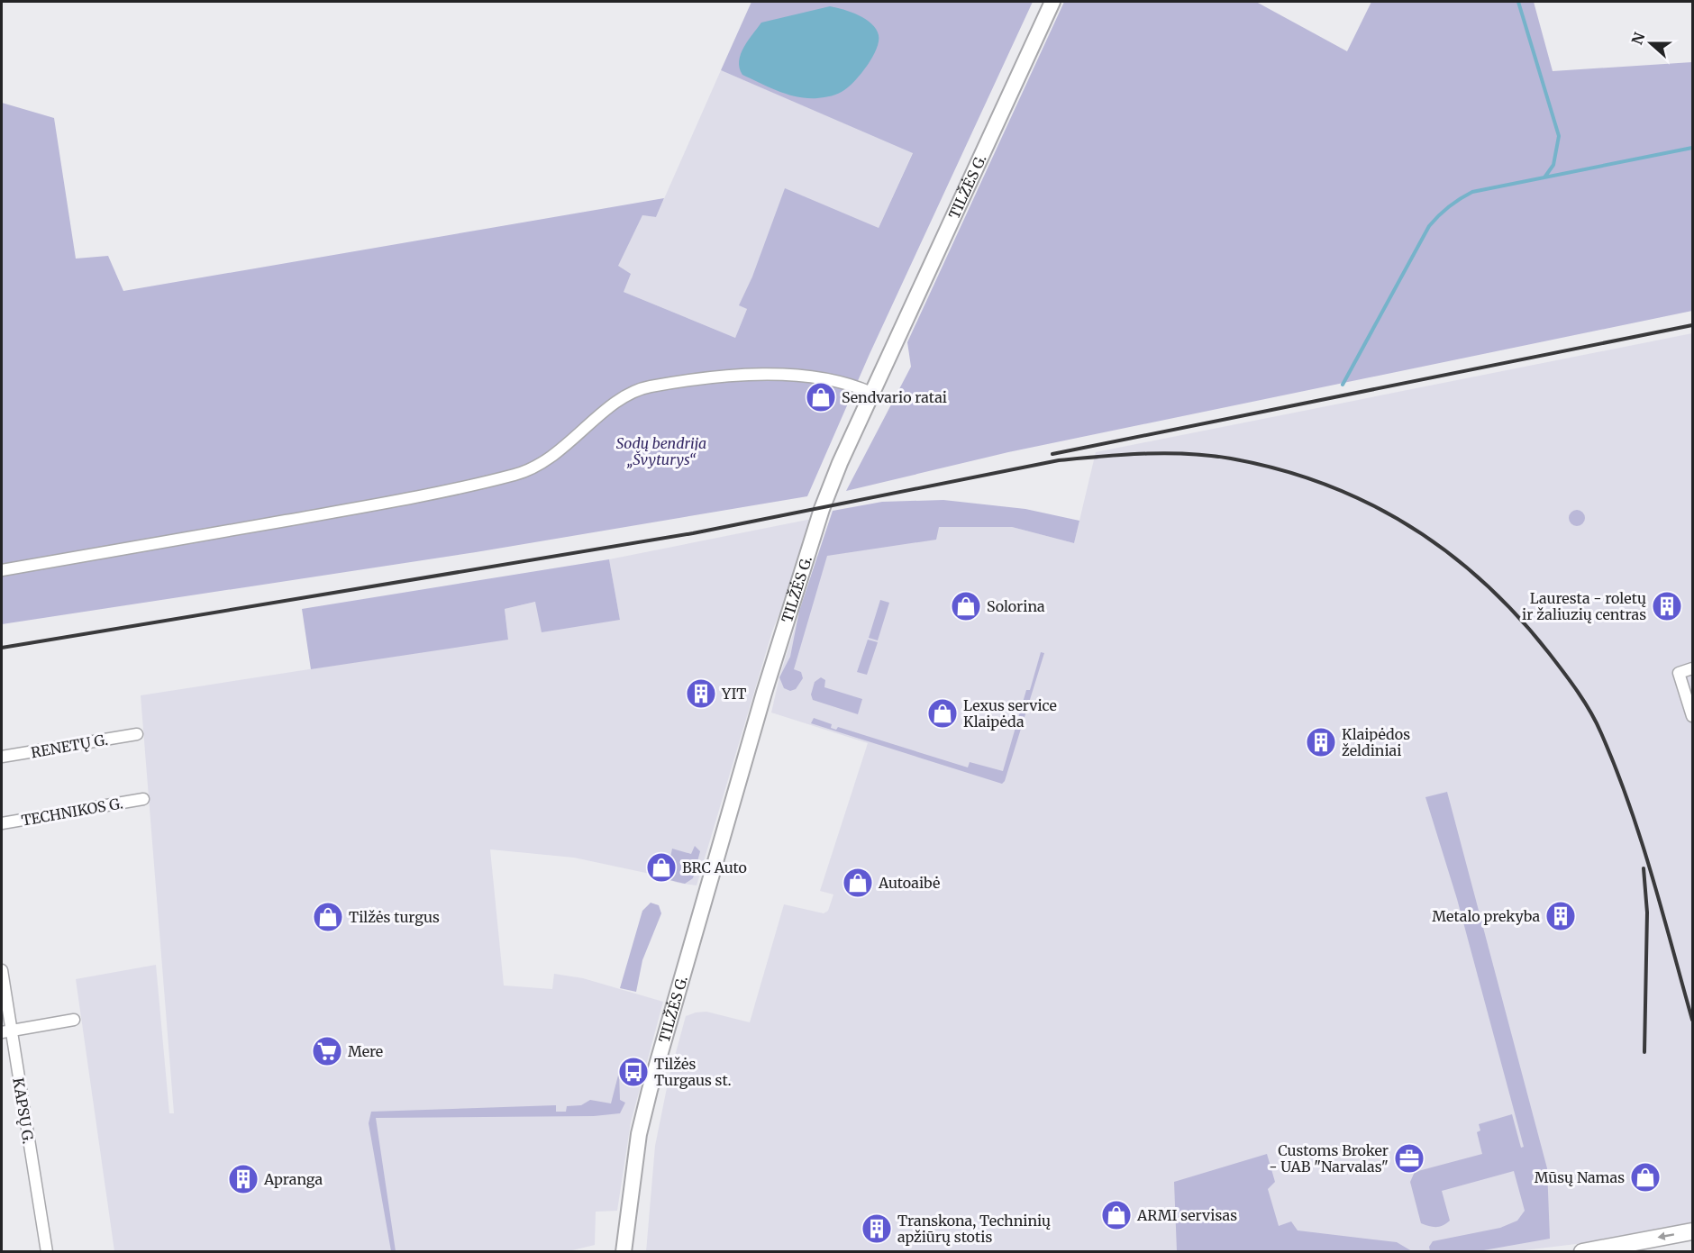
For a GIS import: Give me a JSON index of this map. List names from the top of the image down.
{
  "streets": {
    "main road": ["TILŽĖS G."],
    "street": ["RENETŲ G.", "TECHNIKOS G.", "KAPSŲ G."]
  },
  "parks": ["Sodų bendrija „Švyturys“"],
  "places": {
    "shop": [
      "Sendvario ratai",
      "Solorina",
      "Lexus service Klaipėda",
      "BRC Auto",
      "Autoaibė",
      "Tilžės turgus",
      "Mūsų Namas",
      "ARMI servisas"
    ],
    "building": [
      "Lauresta - roletų ir žaliuzių centras",
      "YIT",
      "Klaipėdos želdiniai",
      "Metalo prekyba",
      "Apranga",
      "Transkona, Techninių apžiūrų stotis"
    ],
    "supermarket": ["Mere"],
    "bus stop": ["Tilžės Turgaus st."],
    "office": ["Customs Broker - UAB \"Narvalas\""]
  },
  "north": "left"
}
